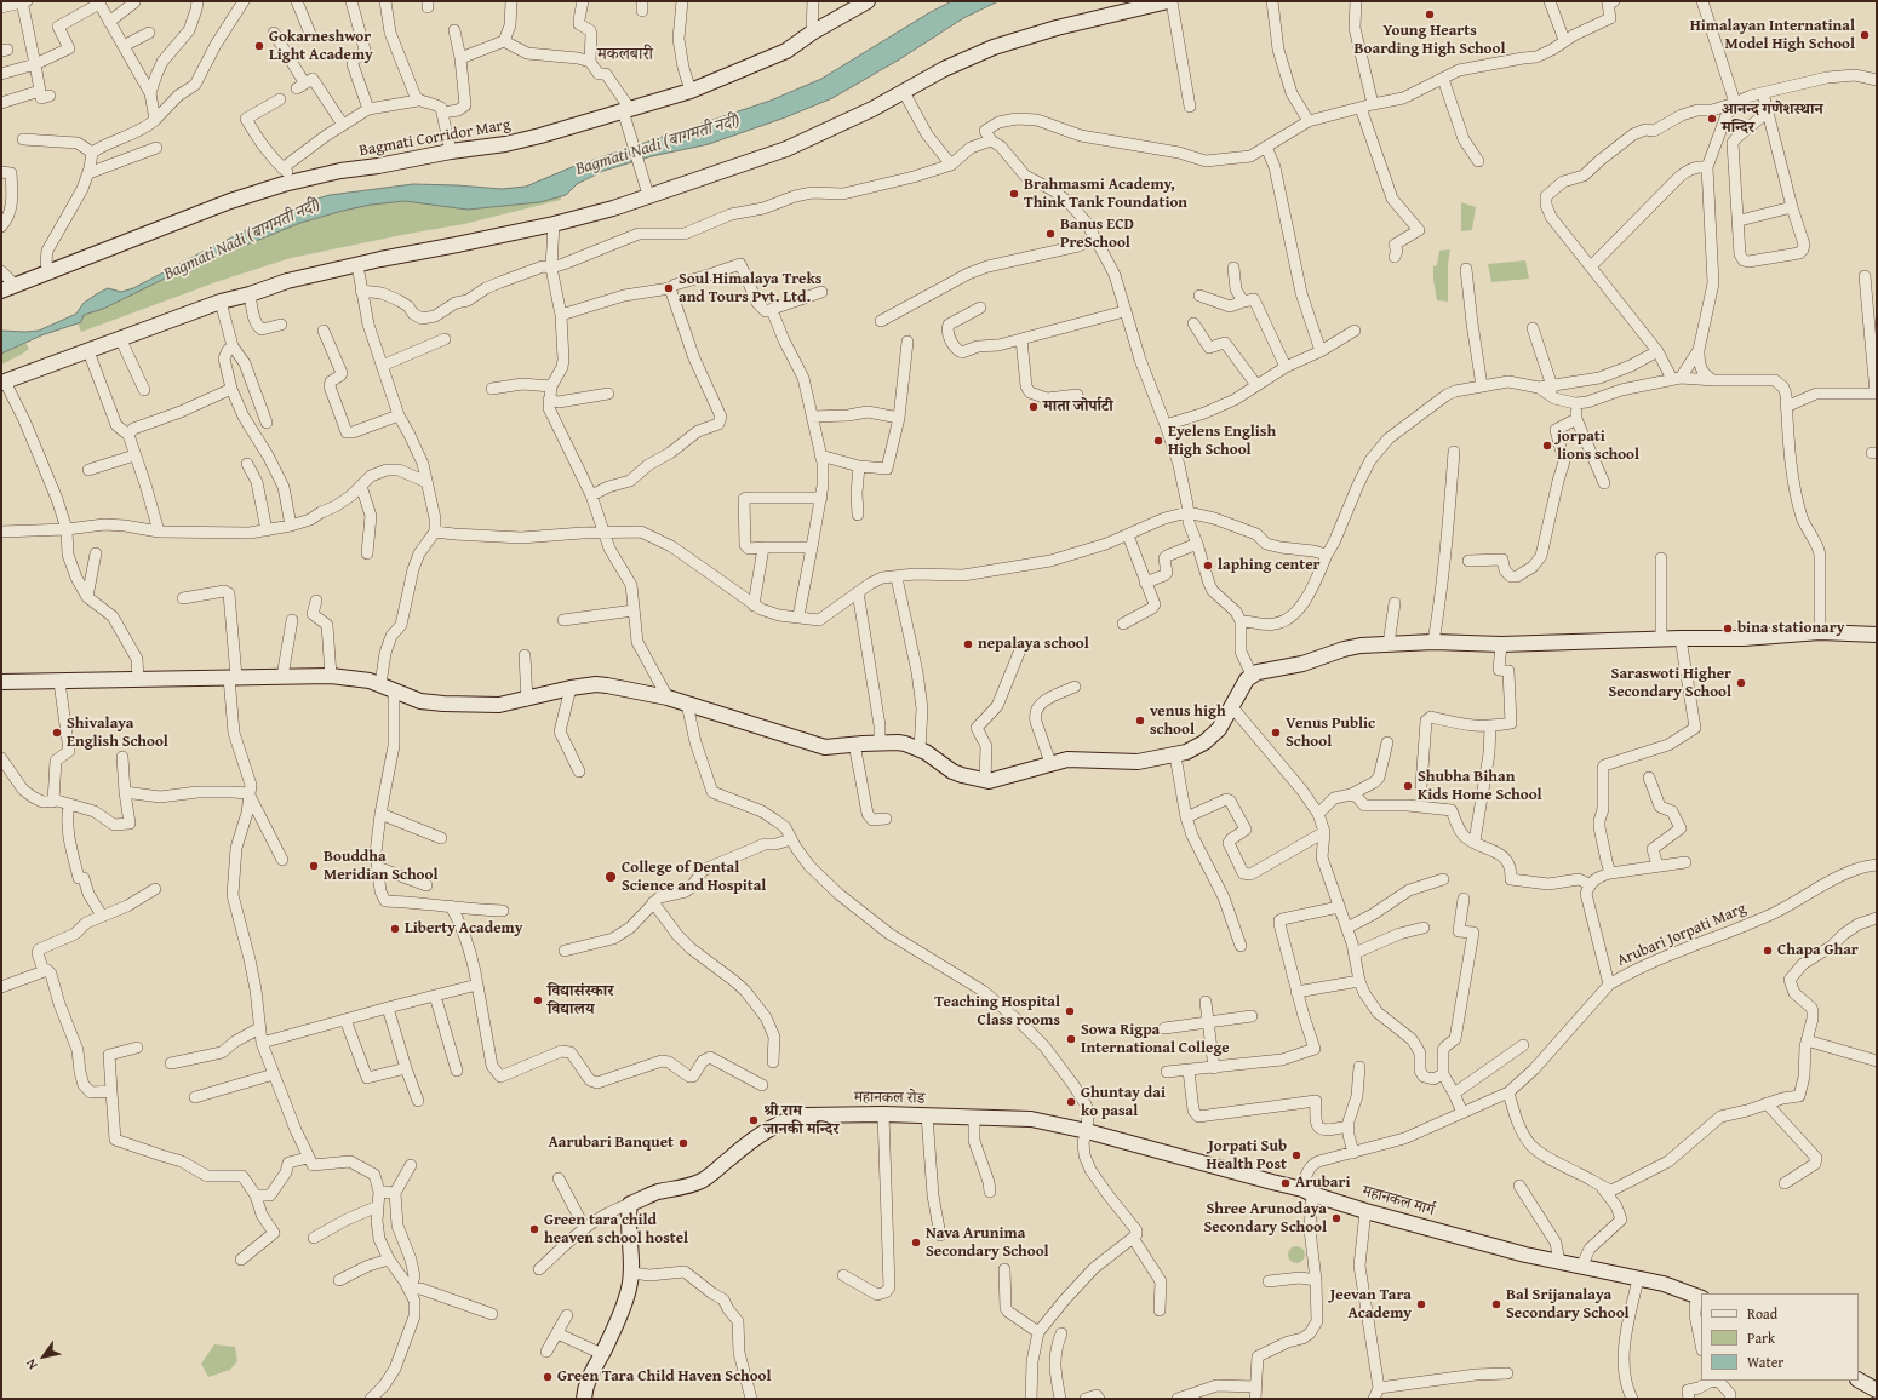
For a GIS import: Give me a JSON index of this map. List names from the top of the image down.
{
  "streets": {
    "main road": ["Bagmati Corridor Marg", "महानकल रोड", "महानकल मार्ग"],
    "street": ["Arubari Jorpati Marg"]
  },
  "crossings": [
    ["Arubari Jorpati Marg", "महानकल मार्ग"],
    ["महानकल रोड", "महानकल मार्ग"]
  ],
  "districts": ["मकलबारी"],
  "water": ["Bagmati Nadi (बागमती नदी)"],
  "places": [
    "Young Hearts Boarding High School",
    "Himalayan Internatinal Model High School",
    "Gokarneshwor Light Academy",
    "आनन्द गणेशस्थान मन्दिर",
    "Brahmasmi Academy, Think Tank Foundation",
    "Banus ECD PreSchool",
    "Soul Himalaya Treks and Tours Pvt. Ltd.",
    "माता जोर्पाटी",
    "Eyelens English High School",
    "jorpati lions school",
    "laphing center",
    "bina stationary",
    "nepalaya school",
    "Saraswoti Higher Secondary School",
    "venus high school",
    "Shivalaya English School",
    "Venus Public School",
    "Shubha Bihan Kids Home School",
    "Bouddha Meridian School",
    "College of Dental Science and Hospital",
    "Liberty Academy",
    "Chapa Ghar",
    "विद्यासंस्कार विद्यालय",
    "Teaching Hospital Class rooms",
    "Sowa Rigpa International College",
    "Ghuntay dai ko pasal",
    "श्री राम जानकी मन्दिर",
    "Aarubari Banquet",
    "Jorpati Sub Health Post",
    "Arubari",
    "Shree Arunodaya Secondary School",
    "Green tara child heaven school hostel",
    "Nava Arunima Secondary School",
    "Jeevan Tara Academy",
    "Bal Srijanalaya Secondary School",
    "Green Tara Child Haven School"
  ],
  "legend": ["Road", "Park", "Water"],
  "north": "bottom left"
}
